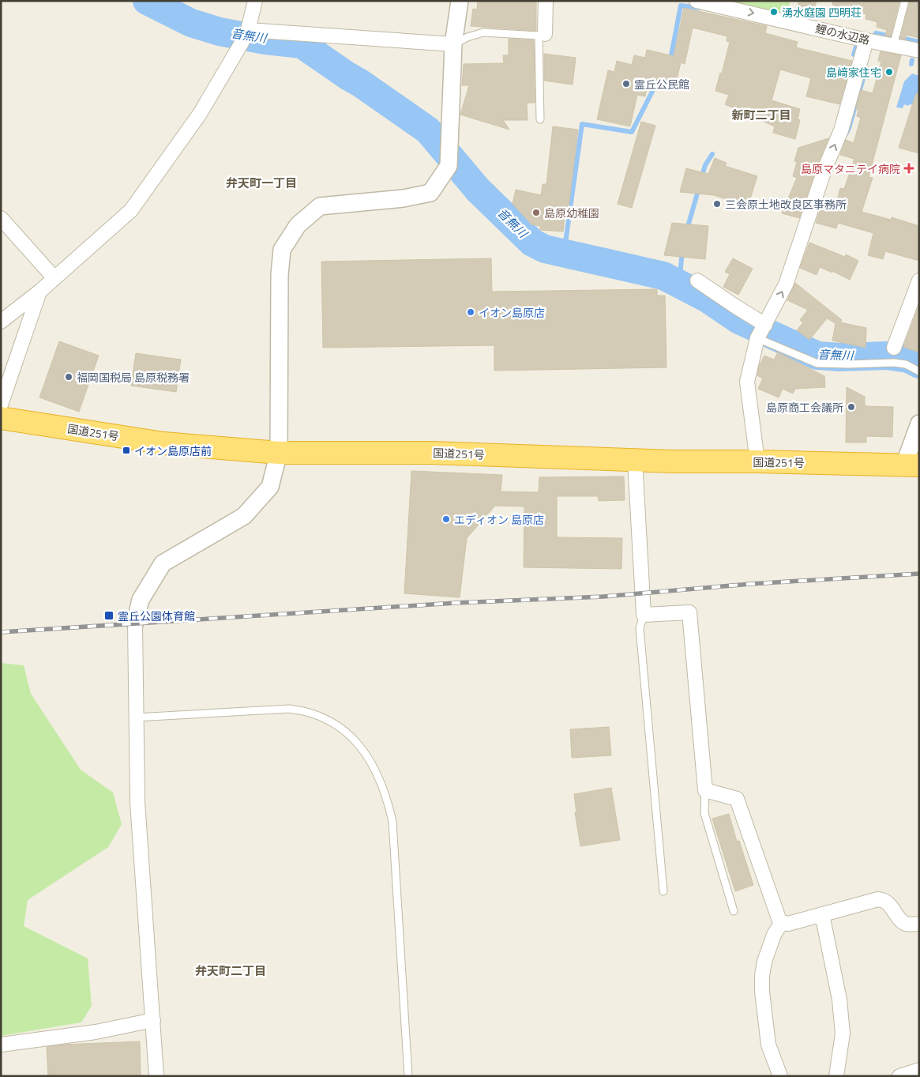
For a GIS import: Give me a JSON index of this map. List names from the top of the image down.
{
  "streets": {
    "highway": ["国道251号"],
    "street": ["鯉の水辺路"]
  },
  "one_way": ["鯉の水辺路"],
  "districts": ["新町二丁目", "弁天町一丁目", "弁天町二丁目"],
  "water": ["音無川"],
  "places": {
    "other": [
      "湧水庭園 四明荘",
      "島﨑家住宅",
      "霊丘公民館",
      "三会原土地改良区事務所",
      "島原幼稚園",
      "イオン島原店",
      "福岡国税局 島原税務署",
      "島原商工会議所",
      "エディオン 島原店"
    ],
    "health": ["島原マタニテイ病院"],
    "transit": ["イオン島原店前", "霊丘公園体育館"]
  }
}
